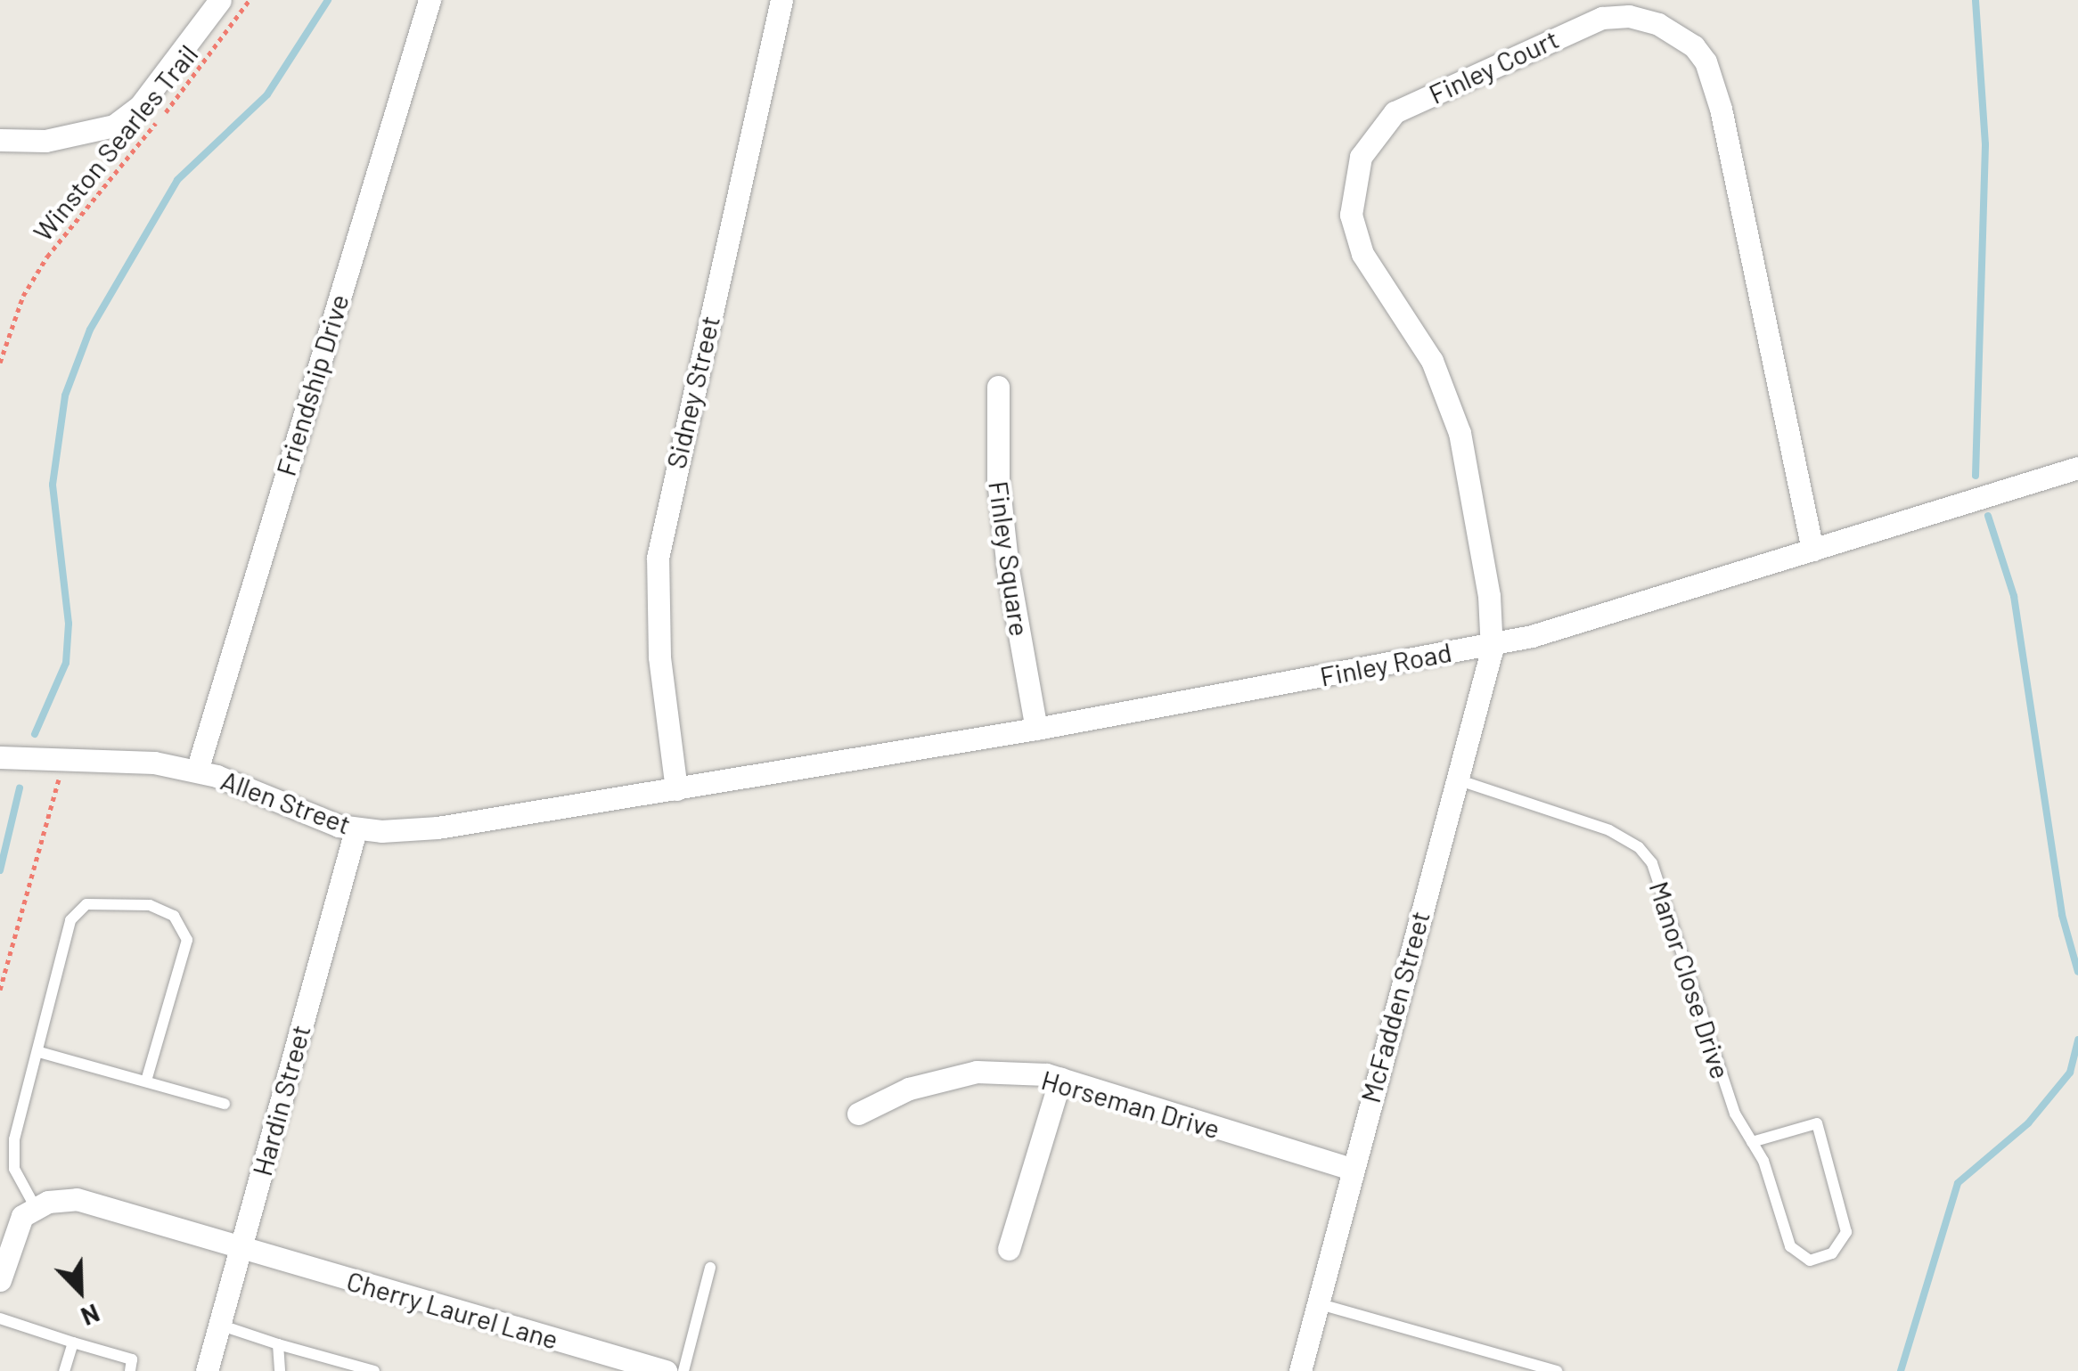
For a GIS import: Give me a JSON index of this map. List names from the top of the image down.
{
  "streets": {
    "street": [
      "Finley Court",
      "Friendship Drive",
      "Sidney Street",
      "Finley Square",
      "Finley Road",
      "Allen Street",
      "McFadden Street",
      "Hardin Street",
      "Horseman Drive",
      "Cherry Laurel Lane"
    ],
    "lane": ["Manor Close Drive"],
    "path": ["Winston Searles Trail"]
  },
  "crossings": [
    ["Finley Court", "Finley Road"],
    ["Finley Court", "McFadden Street"],
    ["Friendship Drive", "Allen Street"],
    ["Sidney Street", "Finley Road"],
    ["Sidney Street", "Allen Street"],
    ["Finley Square", "Finley Road"],
    ["Finley Road", "Allen Street"],
    ["Finley Road", "McFadden Street"],
    ["Allen Street", "Hardin Street"],
    ["Manor Close Drive", "McFadden Street"],
    ["McFadden Street", "Horseman Drive"],
    ["Hardin Street", "Cherry Laurel Lane"]
  ],
  "north": "bottom right"
}
